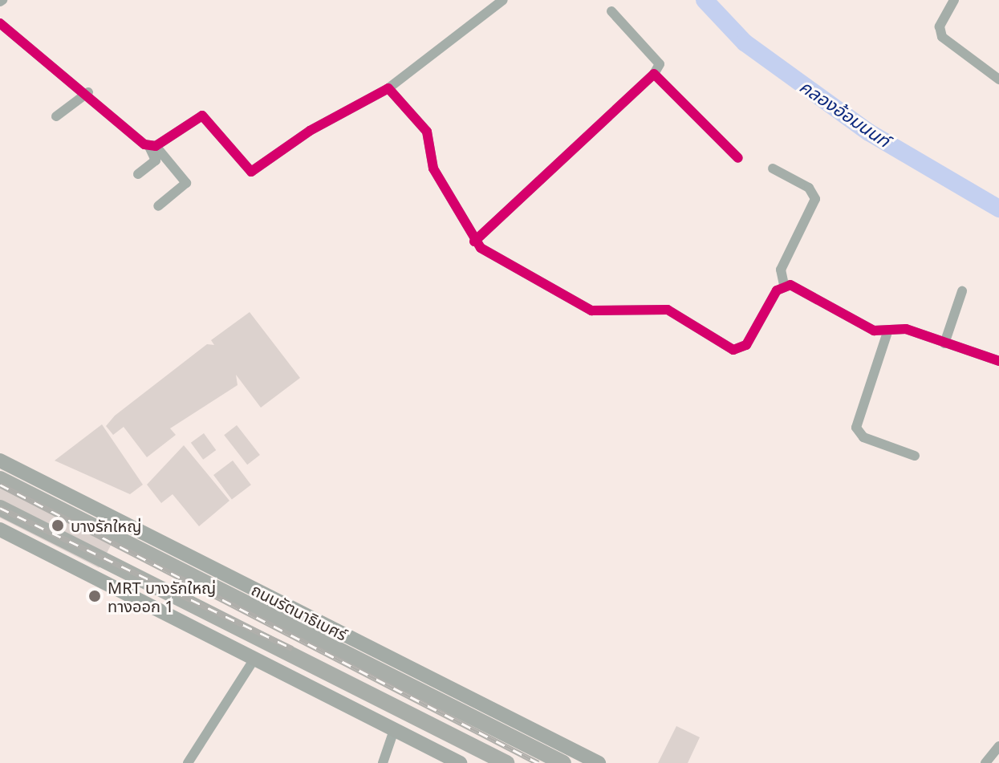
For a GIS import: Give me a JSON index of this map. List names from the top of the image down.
{
  "streets": {
    "main road": ["ถนนรัตนาธิเบศร์"]
  },
  "water": ["คลองอ้อมนนท์"],
  "places": ["บางรักใหญ่", "MRT บางรักใหญ่ ทางออก 1"]
}
